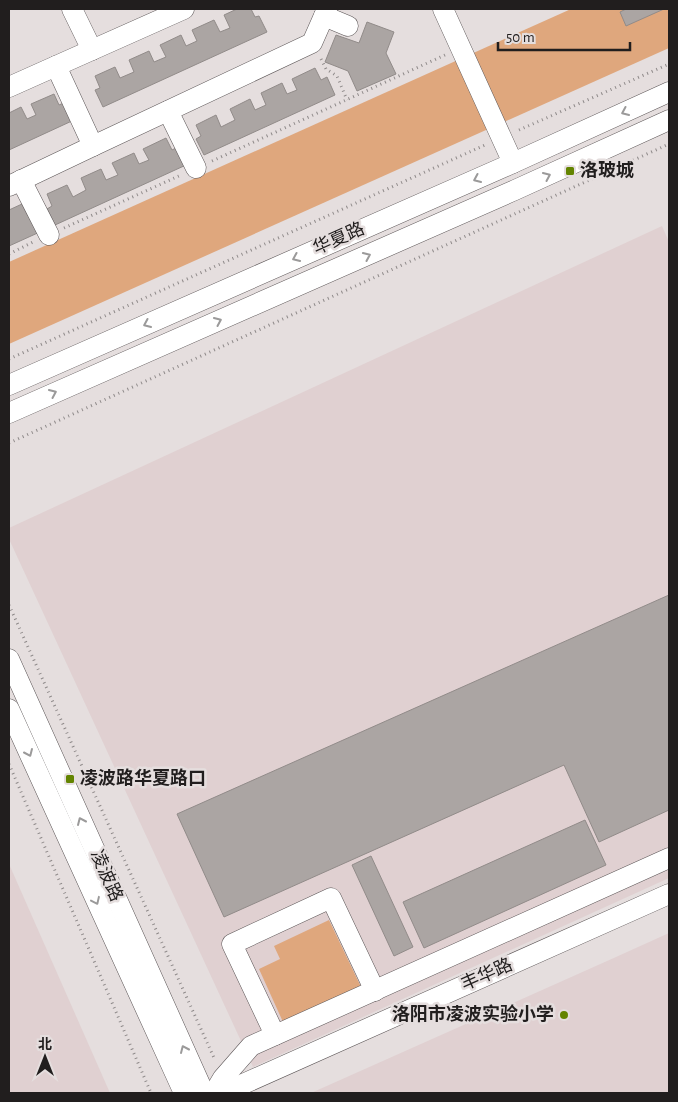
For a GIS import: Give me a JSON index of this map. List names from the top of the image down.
{
  "streets": {
    "street": ["华夏路", "凌波路", "丰华路"]
  },
  "places": {
    "transit": ["洛玻城", "凌波路华夏路口"],
    "other": ["洛阳市凌波实验小学"]
  },
  "scale_bar": "50 m",
  "north": "top"
}
